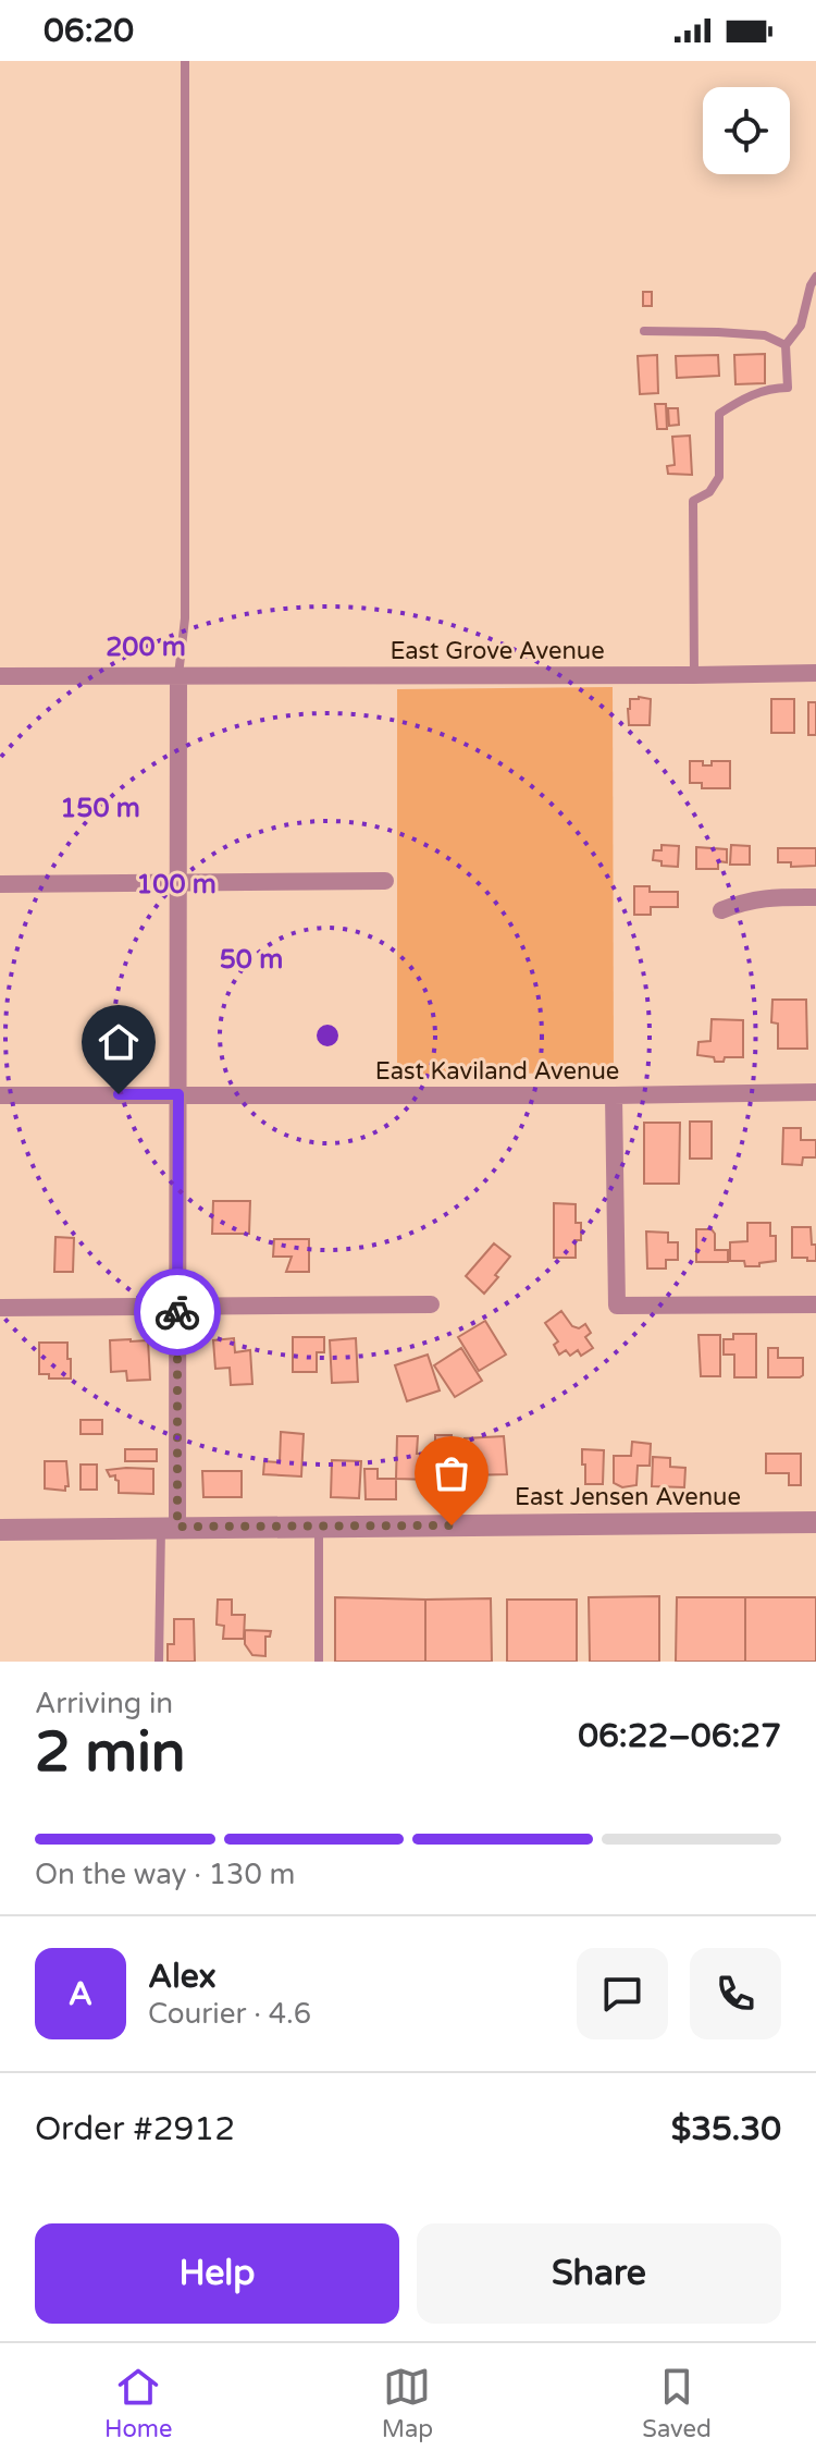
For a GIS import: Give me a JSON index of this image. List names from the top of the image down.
{
  "streets": {
    "street": ["East Grove Avenue", "East Kaviland Avenue", "East Jensen Avenue"]
  },
  "page": {
    "status": "06:20",
    "heading": ["2 min", "Arriving in", "06:22–06:27"],
    "panel": [
      "Alex",
      "Courier · 4.6",
      "Order #2912",
      "$35.30"
    ],
    "bar": "On the way · 130 m",
    "round": "A",
    "buttons": ["Help", "Share"],
    "tabs": ["Home", "Map", "Saved"]
  },
  "rings": [
    "200 m",
    "150 m",
    "100 m",
    "50 m"
  ]
}
